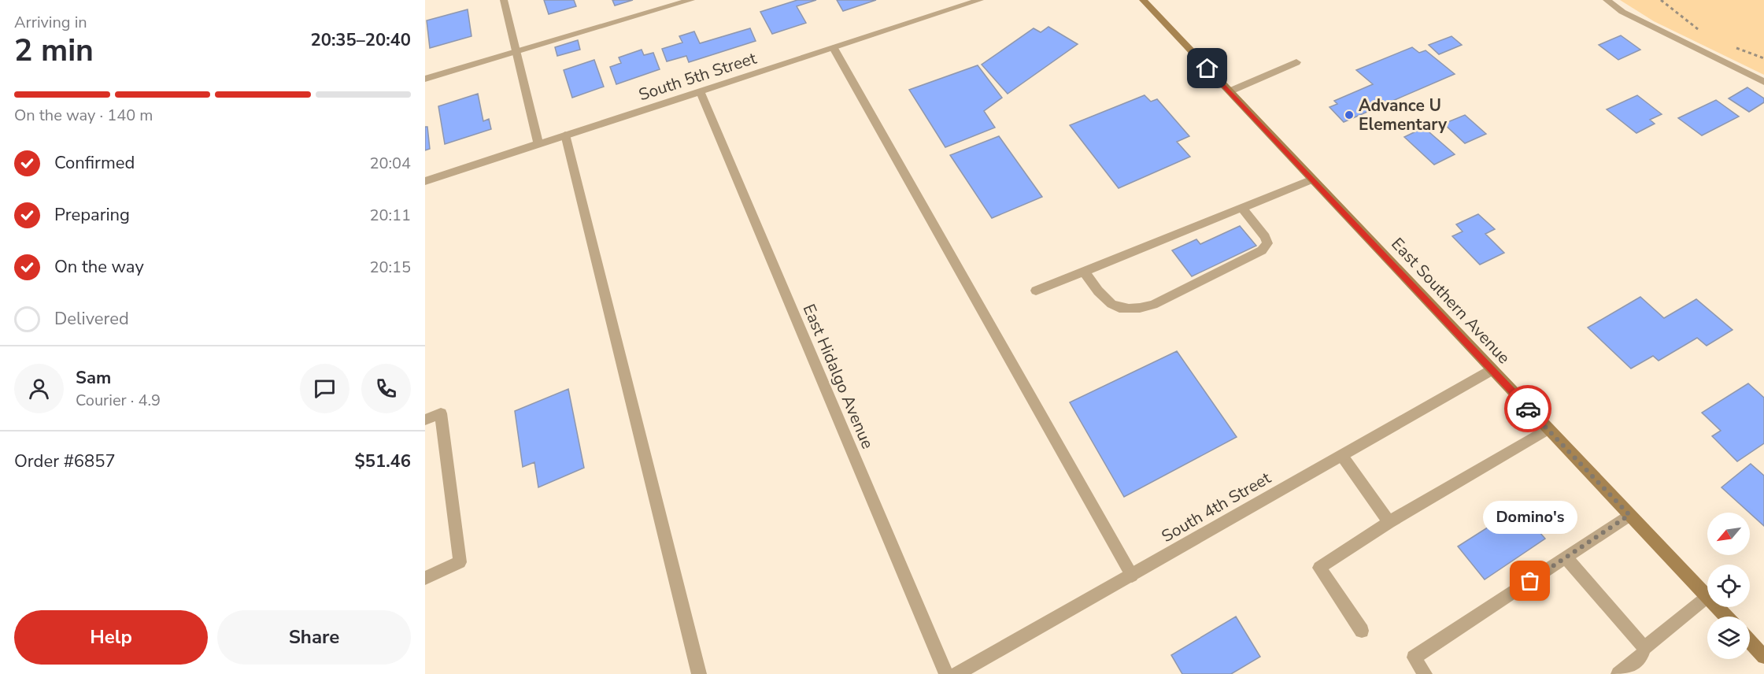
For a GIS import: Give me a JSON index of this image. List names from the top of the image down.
{
  "streets": {
    "main road": ["East Southern Avenue"],
    "street": ["South 5th Street", "East Hidalgo Avenue", "South 4th Street"]
  },
  "crossings": [
    ["South 5th Street", "East Hidalgo Avenue"],
    ["East Southern Avenue", "South 4th Street"]
  ],
  "places": ["Advance U Elementary", "Domino's"],
  "north": "bottom left",
  "page": {
    "heading": ["2 min", "Arriving in", "20:35–20:40"],
    "panel": [
      "Sam",
      "Courier · 4.9",
      "Order #6857",
      "$51.46"
    ],
    "bar": "On the way · 140 m",
    "list": [
      ["Confirmed", "20:04"],
      ["Preparing", "20:11"],
      ["On the way", "20:15"],
      "Delivered"
    ],
    "bubble": "Domino's",
    "buttons": ["Help", "Share"]
  }
}
